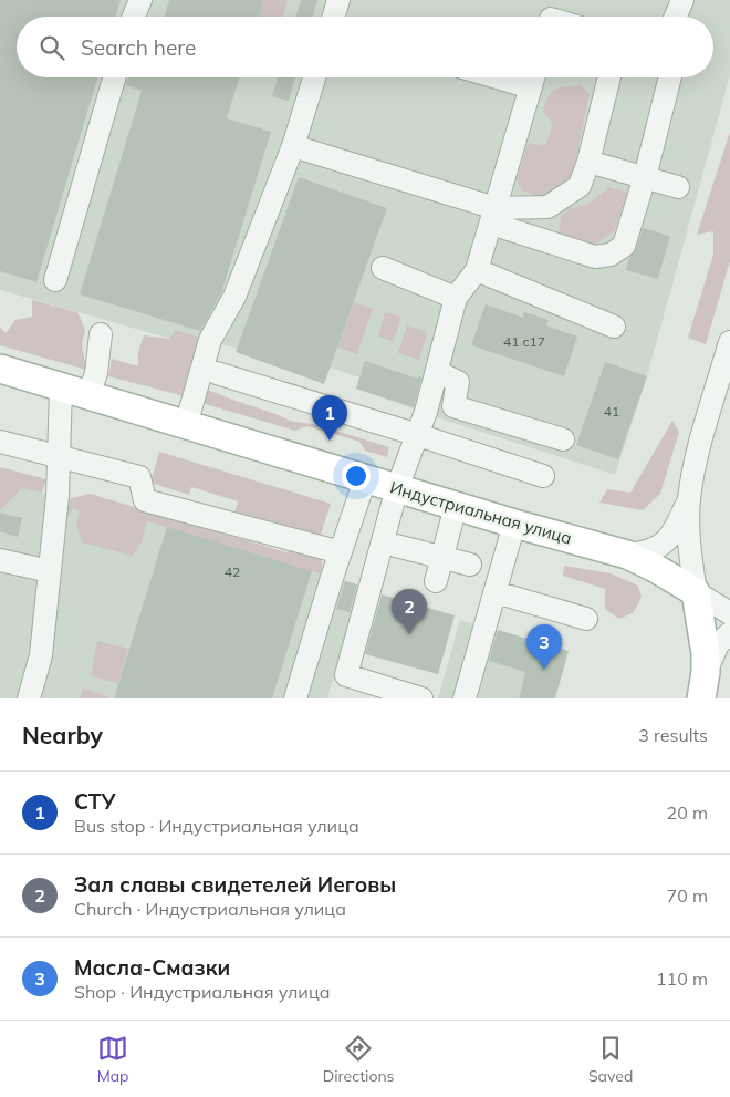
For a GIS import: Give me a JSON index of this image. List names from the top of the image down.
{
  "streets": {
    "main road": ["Индустриальная улица"]
  },
  "house_numbers": ["41 с17", "41", "42"],
  "page": {
    "search": "Search here",
    "pins": ["1", "2", "3"],
    "heading": ["Nearby", "3 results"],
    "list": [
      {
        "mark": "1",
        "name": "СТУ",
        "note": "Bus stop · Индустриальная улица",
        "value": "20 m"
      },
      {
        "mark": "2",
        "name": "Зал славы свидетелей Иеговы",
        "note": "Church · Индустриальная улица",
        "value": "70 m"
      },
      {
        "mark": "3",
        "name": "Масла-Смазки",
        "note": "Shop · Индустриальная улица",
        "value": "110 m"
      }
    ],
    "nav": ["Map", "Directions", "Saved"]
  }
}
